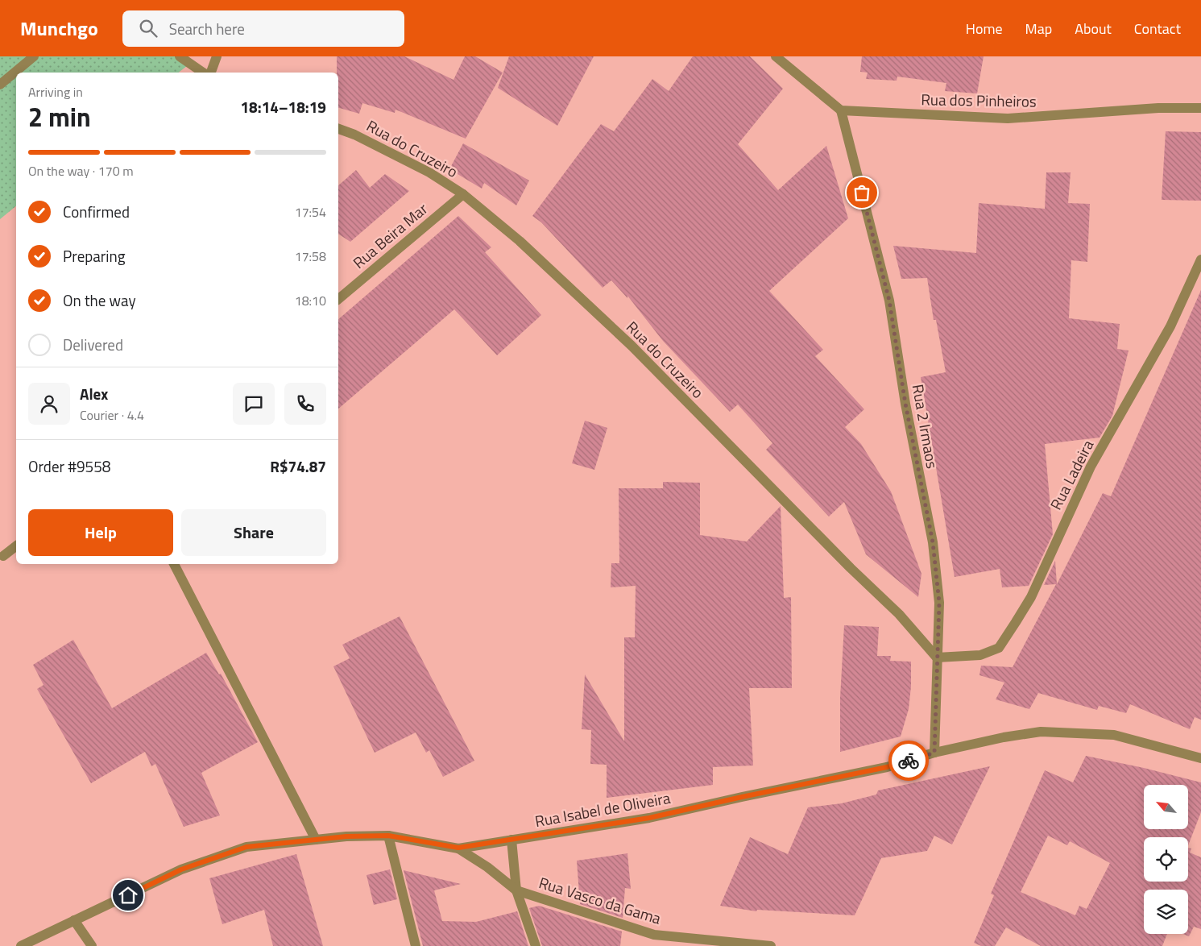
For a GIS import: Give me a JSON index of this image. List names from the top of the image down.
{
  "streets": {
    "street": [
      "Rua dos Pinheiros",
      "Rua do Cruzeiro",
      "Rua Beira Mar",
      "Rua 2 Irmaos",
      "Rua Ladeira",
      "Rua Isabel de Oliveira",
      "Rua Vasco da Gama"
    ]
  },
  "crossings": [
    ["Rua dos Pinheiros", "Rua 2 Irmaos"],
    ["Rua do Cruzeiro", "Rua Beira Mar"],
    ["Rua do Cruzeiro", "Rua 2 Irmaos"],
    ["Rua do Cruzeiro", "Rua Ladeira"],
    ["Rua 2 Irmaos", "Rua Ladeira"],
    ["Rua 2 Irmaos", "Rua Isabel de Oliveira"],
    ["Rua Isabel de Oliveira", "Rua Vasco da Gama"]
  ],
  "north": "top left",
  "page": {
    "header": "Munchgo",
    "search": "Search here",
    "nav": [
      "Home",
      "Map",
      "About",
      "Contact"
    ],
    "heading": ["2 min", "Arriving in", "18:14–18:19"],
    "panel": [
      "Alex",
      "Courier · 4.4",
      "Order #9558",
      "R$74.87"
    ],
    "bar": "On the way · 170 m",
    "list": [
      ["Confirmed", "17:54"],
      ["Preparing", "17:58"],
      ["On the way", "18:10"],
      "Delivered"
    ],
    "buttons": ["Help", "Share"]
  }
}
